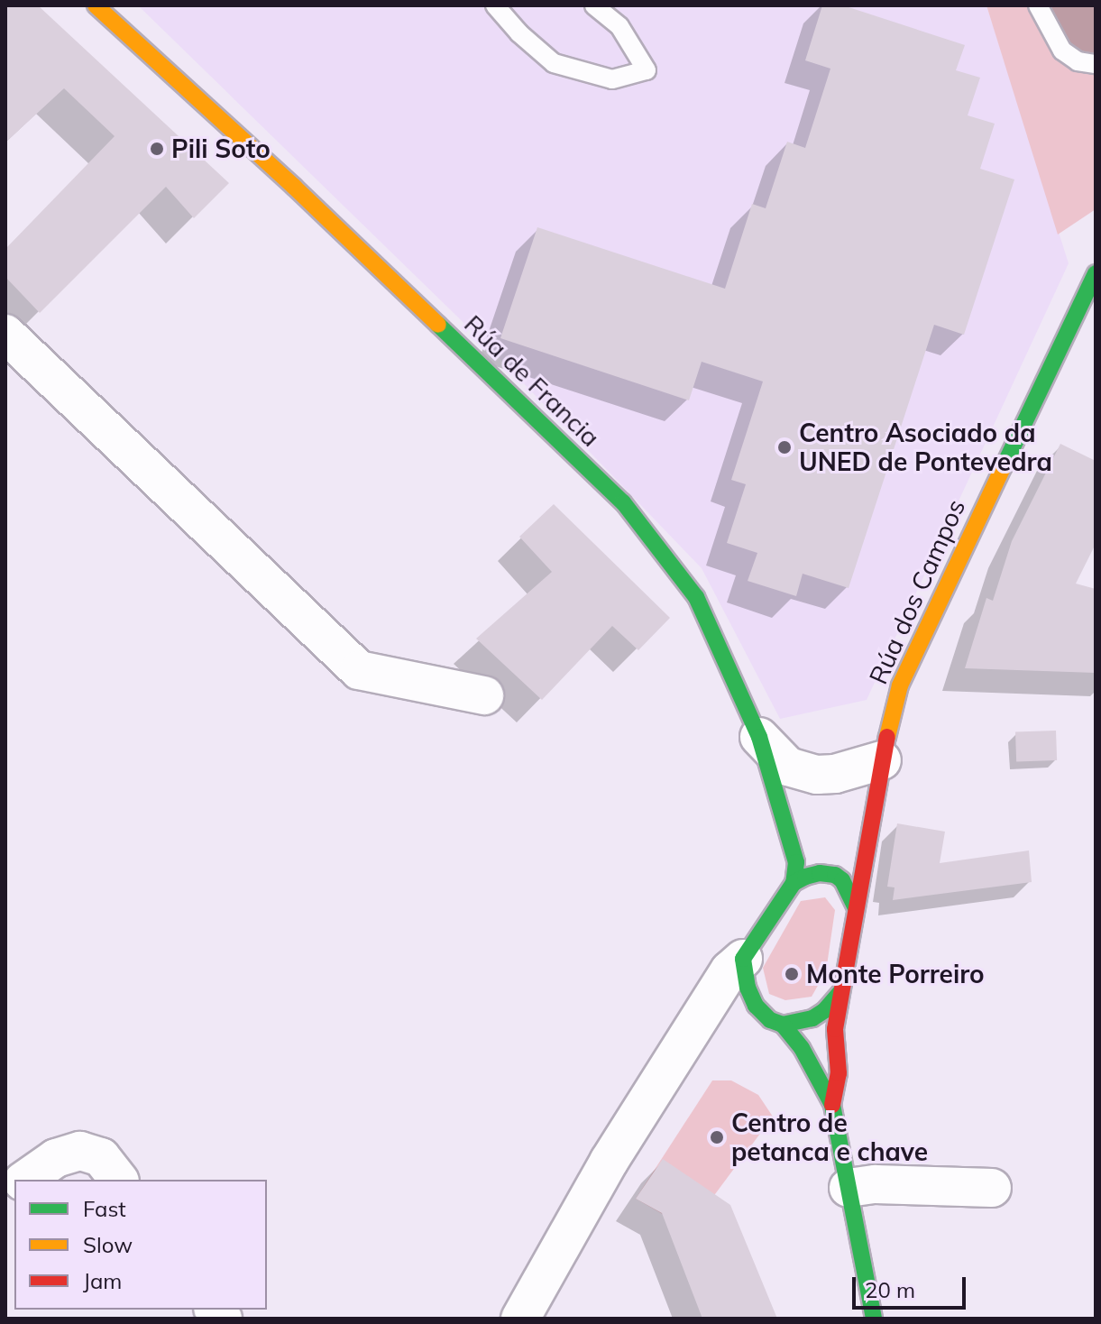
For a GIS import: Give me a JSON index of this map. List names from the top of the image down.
{
  "streets": {
    "street": ["Rúa de Francia", "Rúa dos Campos"]
  },
  "crossings": [
    ["Rúa de Francia", "Rúa dos Campos"]
  ],
  "places": [
    "Pili Soto",
    "Centro Asociado da UNED de Pontevedra",
    "Monte Porreiro",
    "Centro de petanca e chave"
  ],
  "legend": ["Fast", "Slow", "Jam"],
  "scale_bar": "20 m"
}
